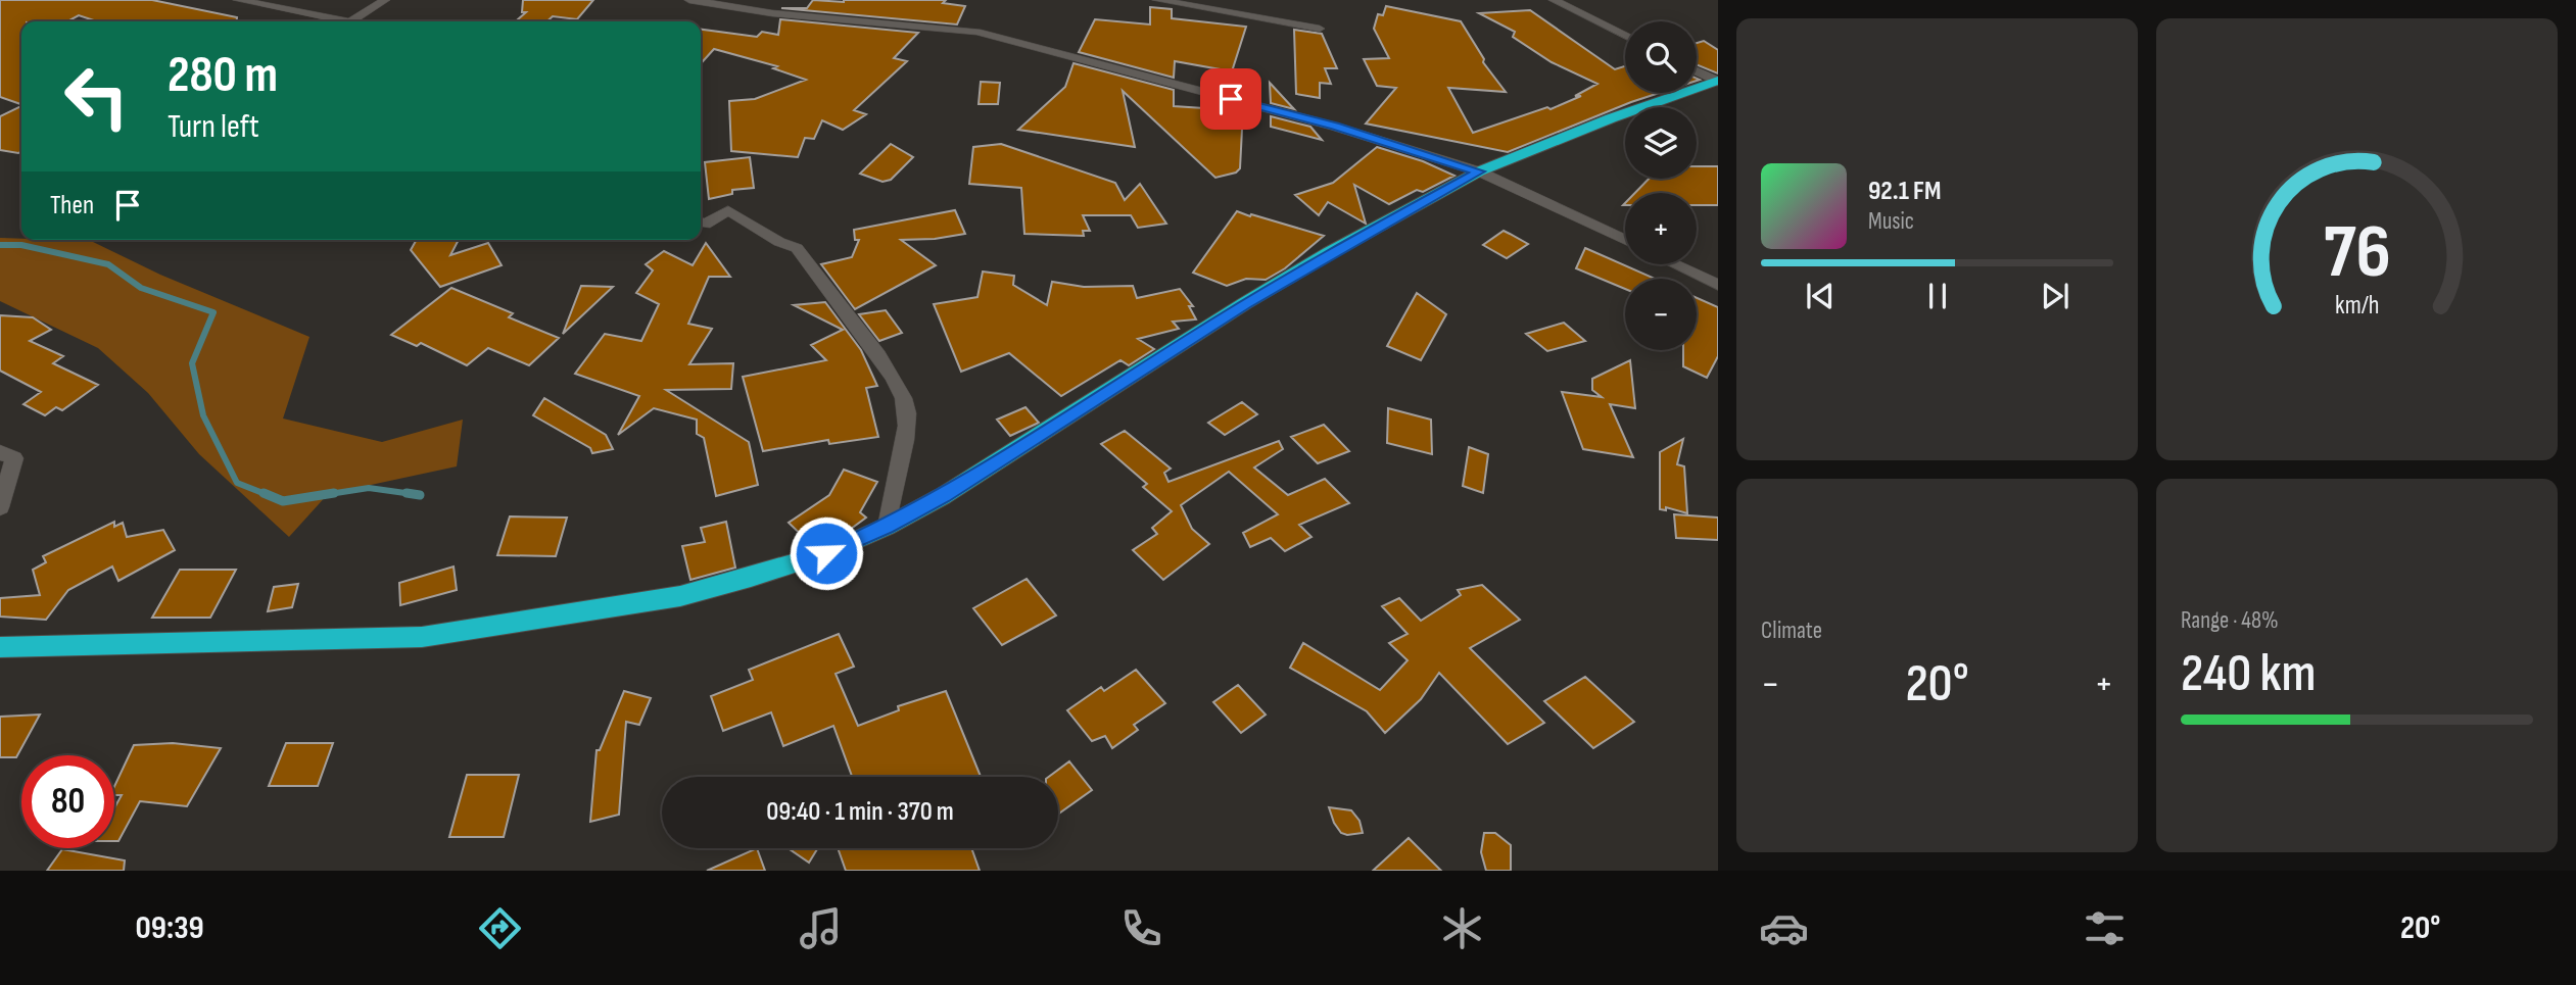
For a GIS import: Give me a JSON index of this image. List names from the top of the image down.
{
  "page": {
    "map_buttons": ["+", "−"],
    "turn": ["280 m", "Turn left"],
    "song": ["92.1 FM", "Music"],
    "then": "Then",
    "tile": [
      "Climate",
      ["Range · 48%", "240 km"]
    ],
    "heat": ["−", "20°", "+"],
    "limit": "80",
    "trip": "09:40 · 1 min · 370 m",
    "tabs": ["09:39", "20°"],
    "gauge": ["76", "km/h"]
  }
}
